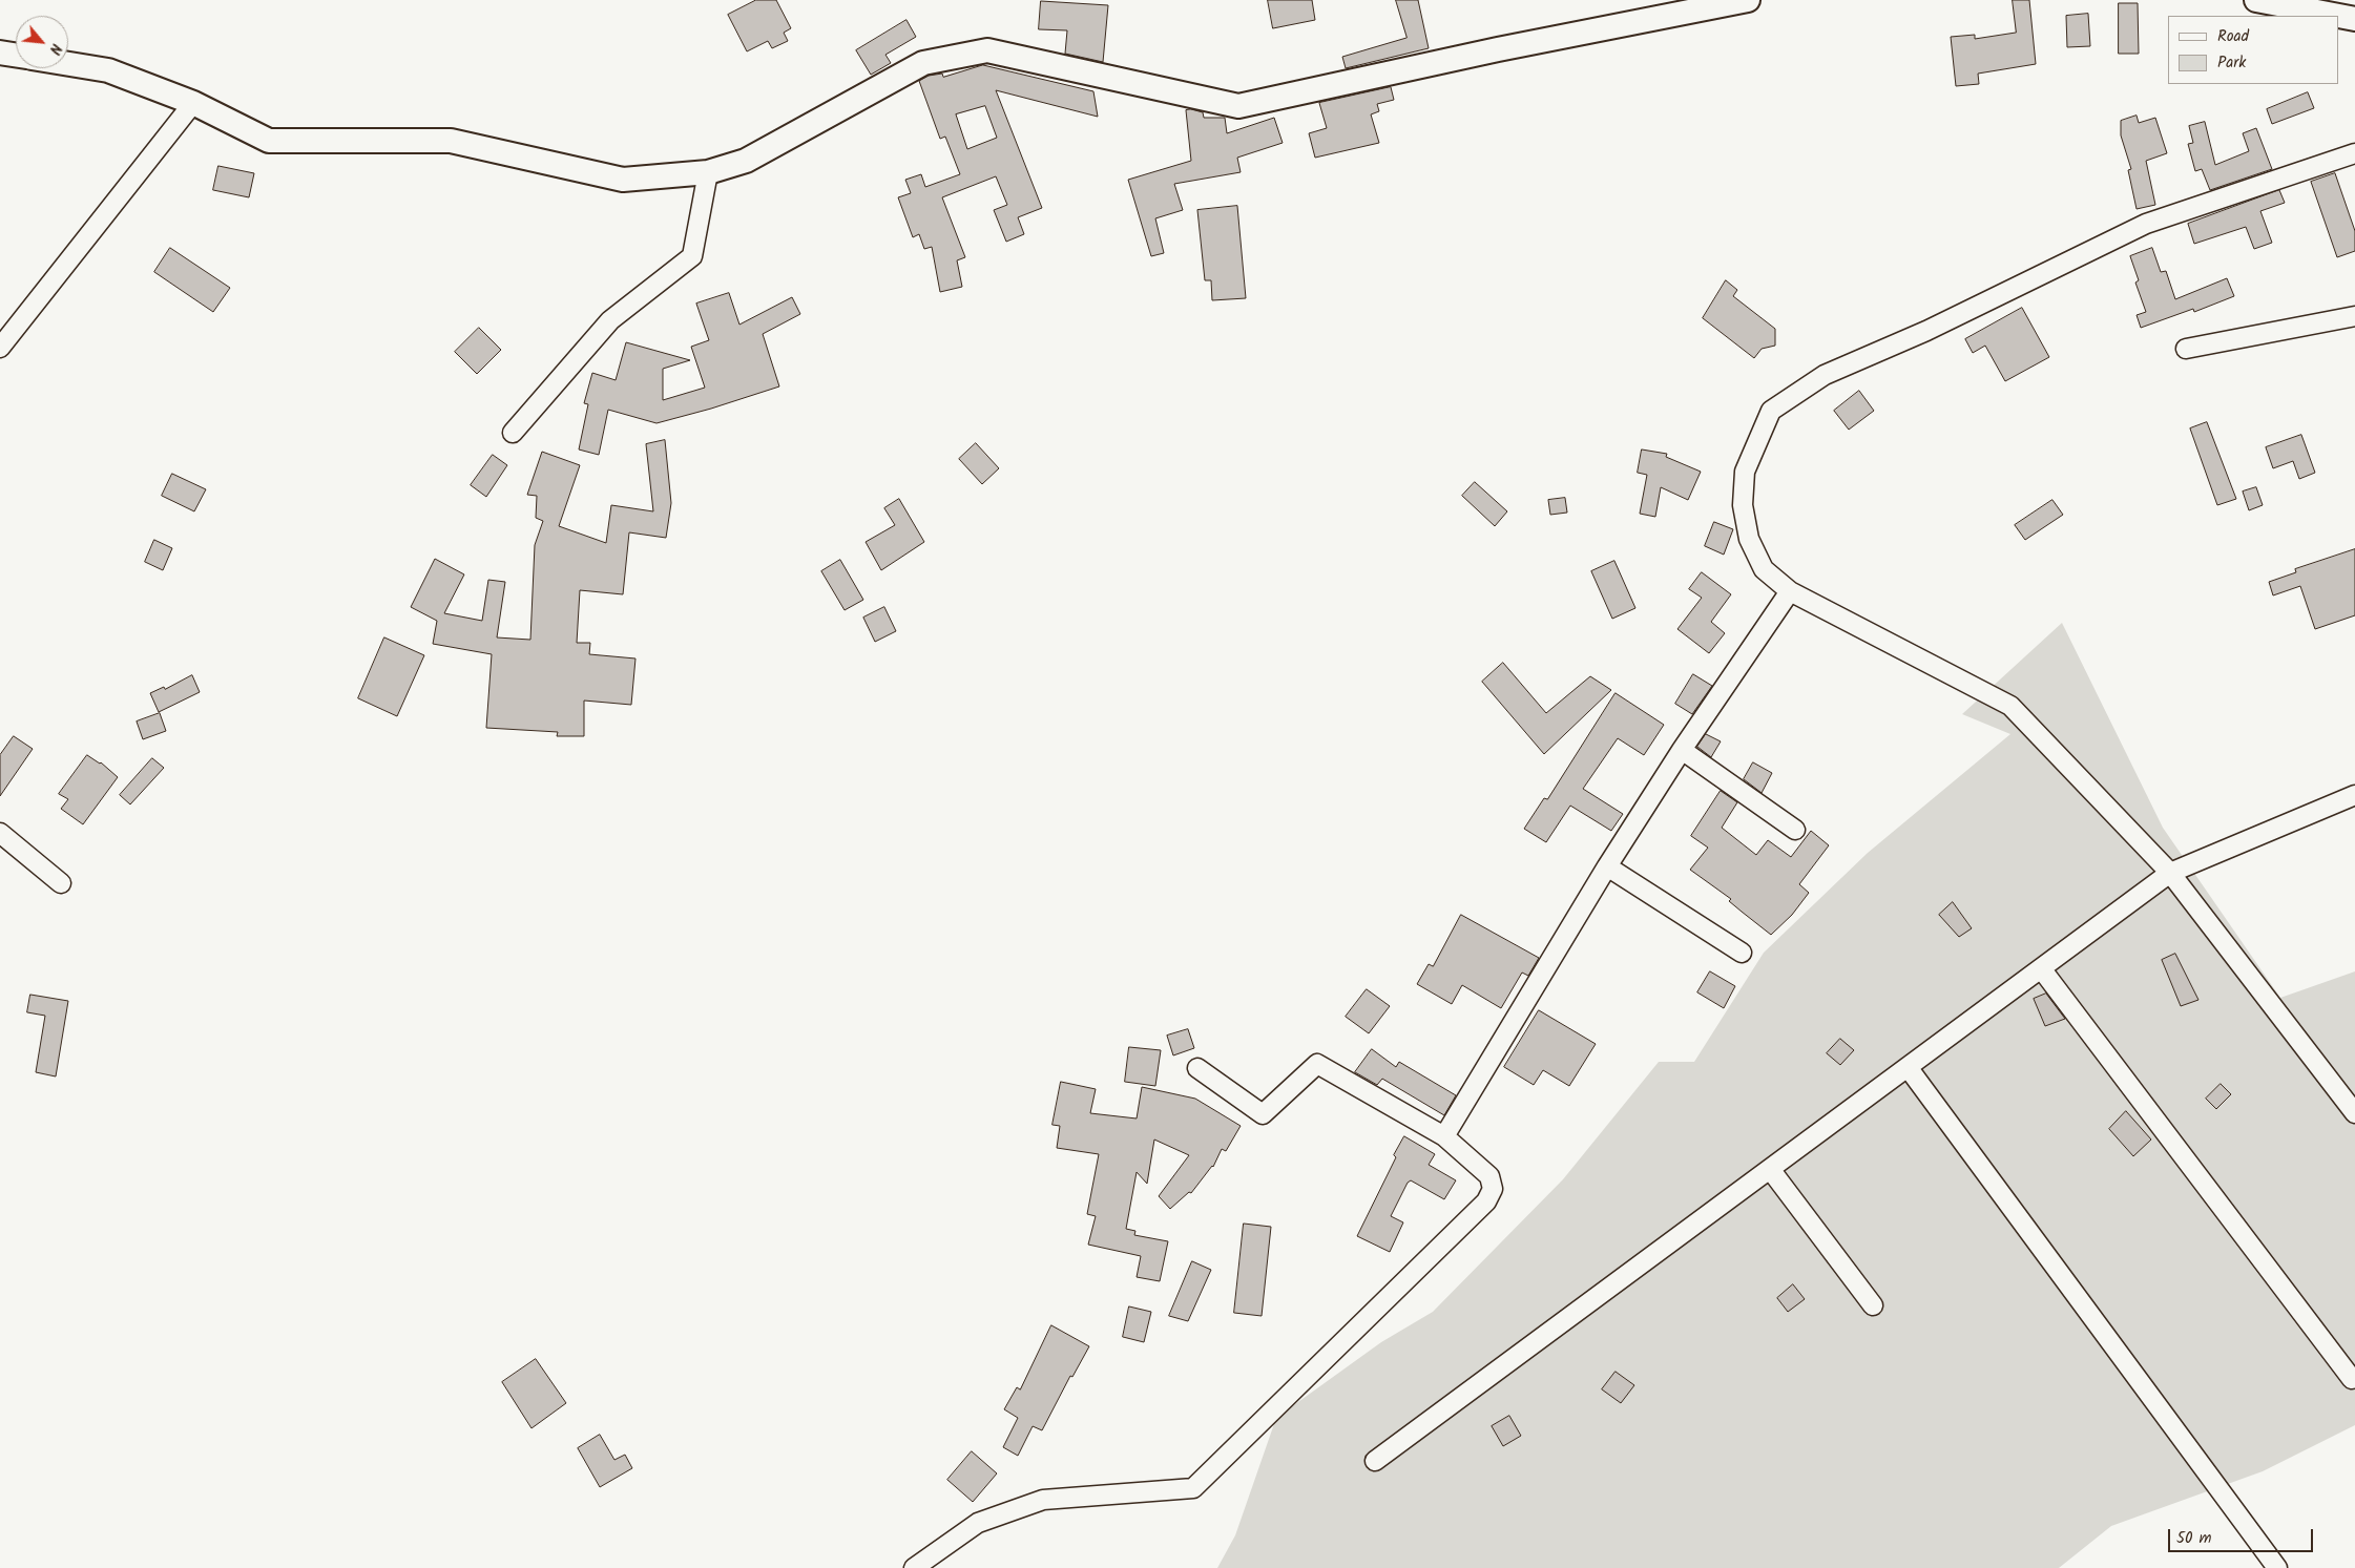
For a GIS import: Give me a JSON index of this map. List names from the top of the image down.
{
  "legend": ["Road", "Park"],
  "scale_bar": "50 m",
  "north": "bottom right"
}
